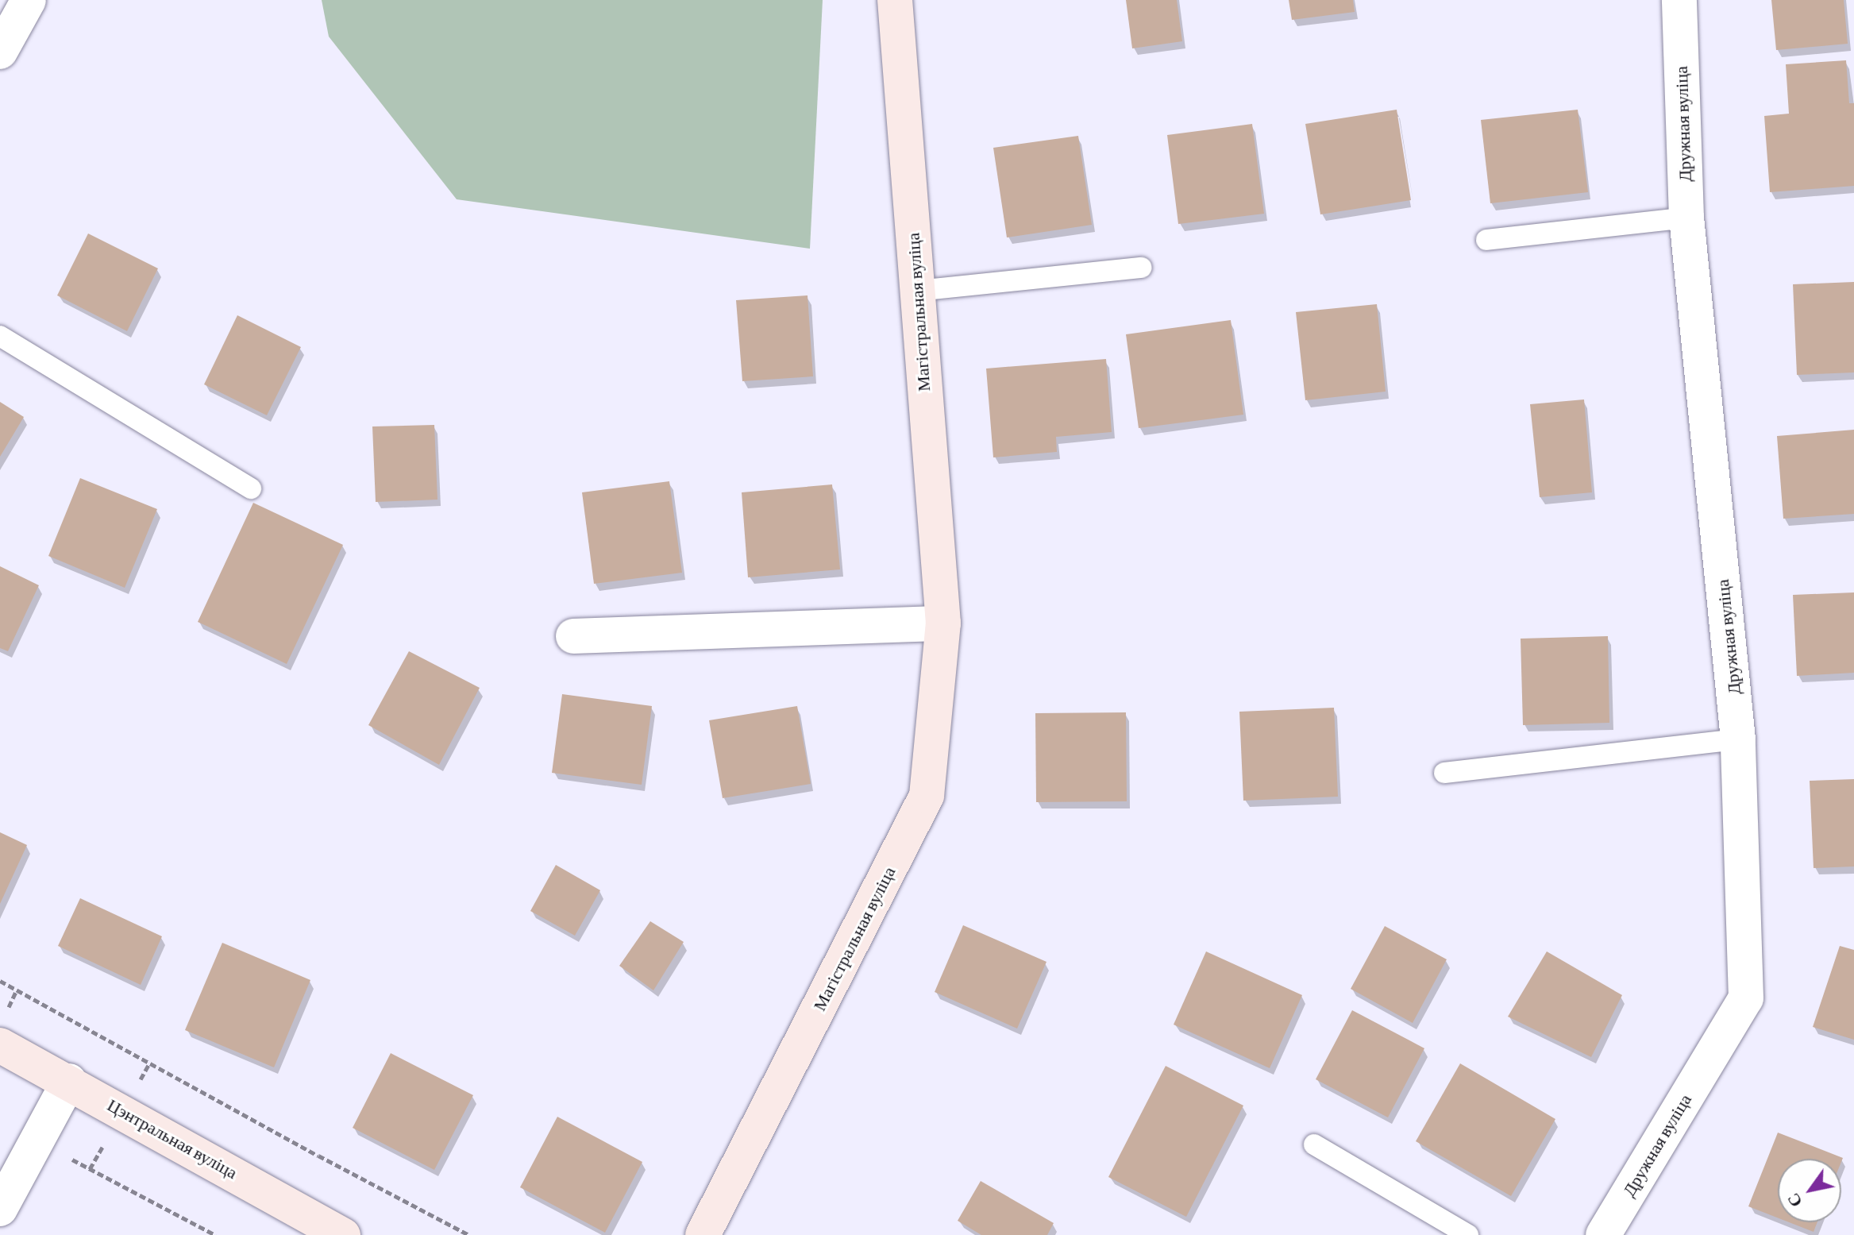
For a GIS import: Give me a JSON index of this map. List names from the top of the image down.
{
  "streets": {
    "street": ["Дружная вуліца", "Магістральная вуліца", "Цэнтральная вуліца"]
  },
  "north": "bottom left"
}
